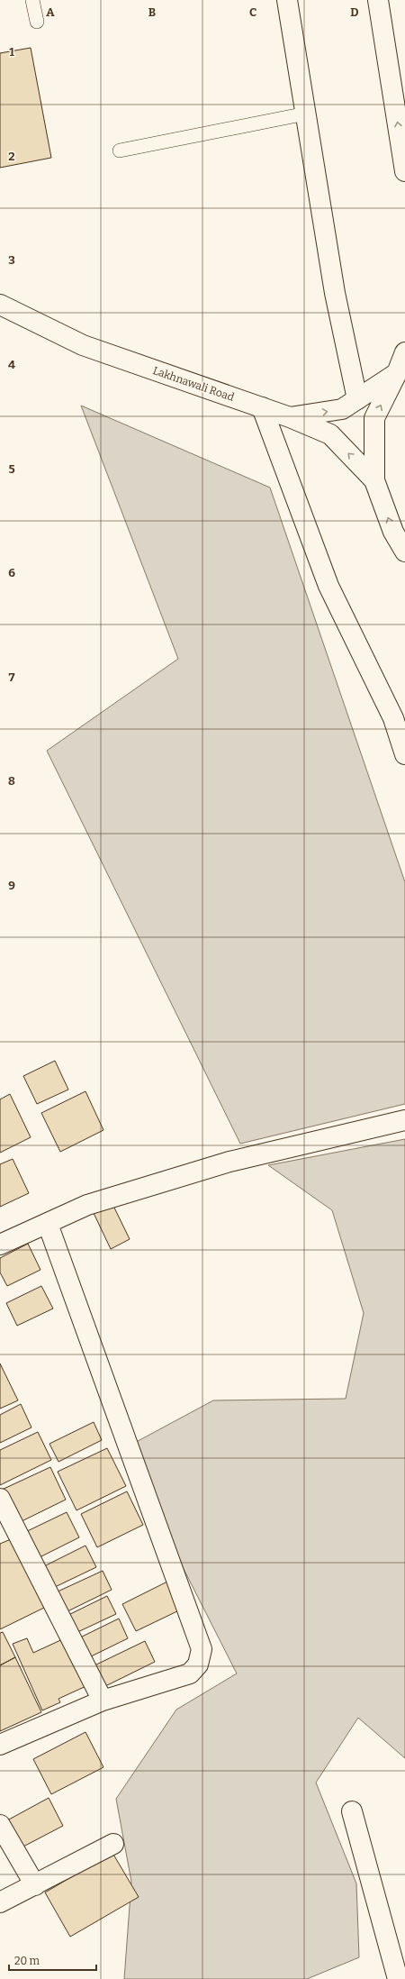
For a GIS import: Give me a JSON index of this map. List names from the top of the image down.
{
  "streets": {
    "street": ["Lakhnawali Road"]
  },
  "scale_bar": "20 m",
  "grid": {
    "columns": [
      "A",
      "B",
      "C",
      "D"
    ],
    "rows": [
      "1",
      "2",
      "3",
      "4",
      "5",
      "6",
      "7",
      "8",
      "9"
    ]
  }
}
